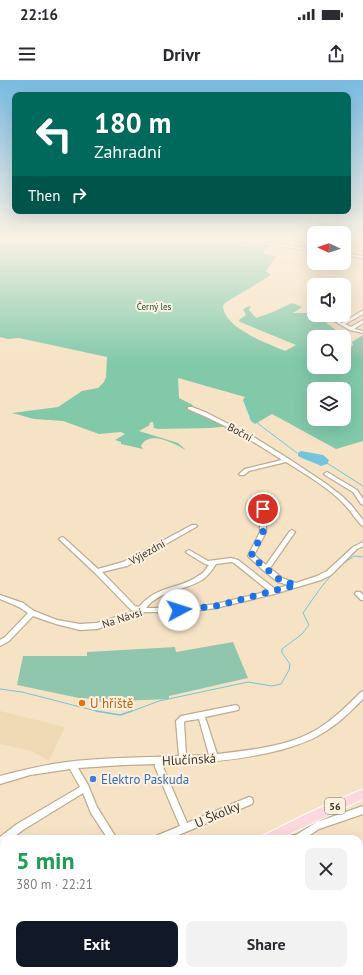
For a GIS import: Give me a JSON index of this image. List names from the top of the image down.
{
  "streets": {
    "main road": ["56"],
    "street": [
      "Boční",
      "Výjezdní",
      "Na Návsi",
      "Hlučínská",
      "U Školky"
    ]
  },
  "crossings": [
    ["Hlučínská", "U Školky"]
  ],
  "parks": ["Černý les"],
  "places": ["U hřiště", "Elektro Paskuda"],
  "north": "left",
  "page": {
    "status": "22:16",
    "header": "Drivr",
    "turn": ["180 m", "Zahradní"],
    "then": "Then",
    "heading": ["5 min", "380 m · 22:21"],
    "buttons": ["Exit", "Share"]
  }
}
